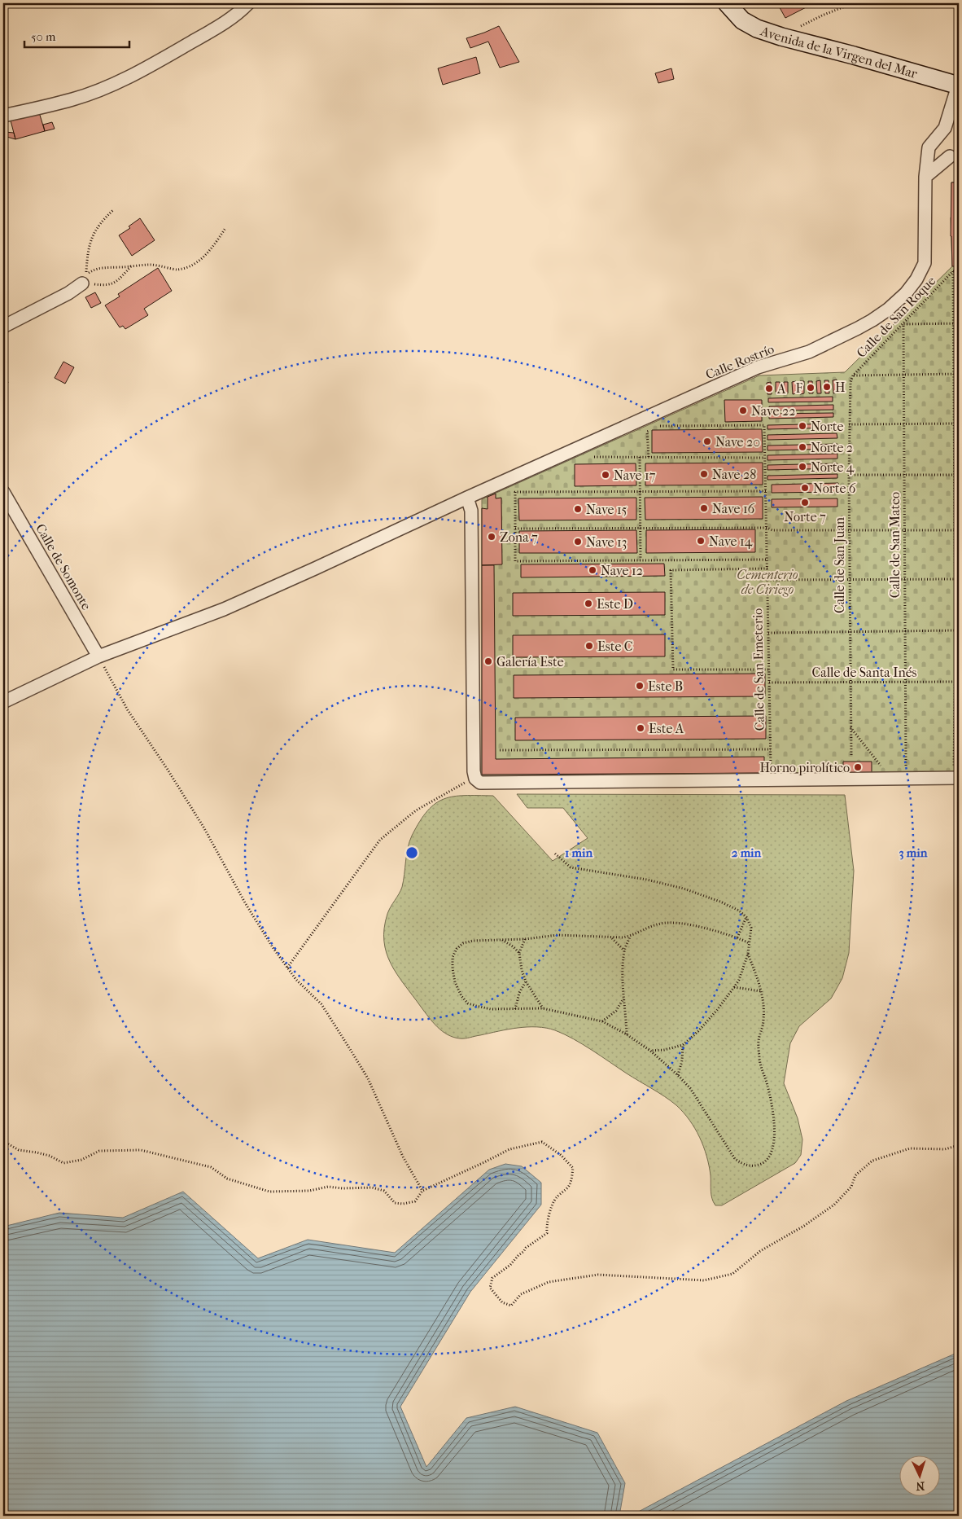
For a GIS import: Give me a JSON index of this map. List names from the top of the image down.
{
  "streets": {
    "main road": ["Avenida de la Virgen del Mar"],
    "street": ["Calle Rostrío", "Calle de Somonte"],
    "path": [
      "Calle de San Roque",
      "Calle de San Mateo",
      "Calle de San Juan",
      "Calle de San Emeterio",
      "Calle de Santa Inés"
    ]
  },
  "crossings": [
    ["Avenida de la Virgen del Mar", "Calle Rostrío"],
    ["Calle de San Roque", "Calle de San Mateo"],
    ["Calle de San Roque", "Calle de San Juan"],
    ["Calle Rostrío", "Calle de Somonte"],
    ["Calle de San Mateo", "Calle de Santa Inés"],
    ["Calle de San Juan", "Calle de Santa Inés"],
    ["Calle de San Emeterio", "Calle de Santa Inés"]
  ],
  "parks": ["Cementerio de Ciriego"],
  "places": [
    "H",
    "F",
    "A",
    "Nave 22",
    "Norte",
    "Nave 20",
    "Norte 2",
    "Norte 4",
    "Nave 28",
    "Nave 17",
    "Norte 6",
    "Norte 7",
    "Nave 16",
    "Nave 15",
    "Zona 7",
    "Nave 14",
    "Nave 13",
    "Nave 12",
    "Este D",
    "Este C",
    "Galería Este",
    "Este B",
    "Este A",
    "Horno pirolítico"
  ],
  "scale_bar": "50 m",
  "north": "bottom",
  "rings": ["1 min", "2 min", "3 min"]
}
